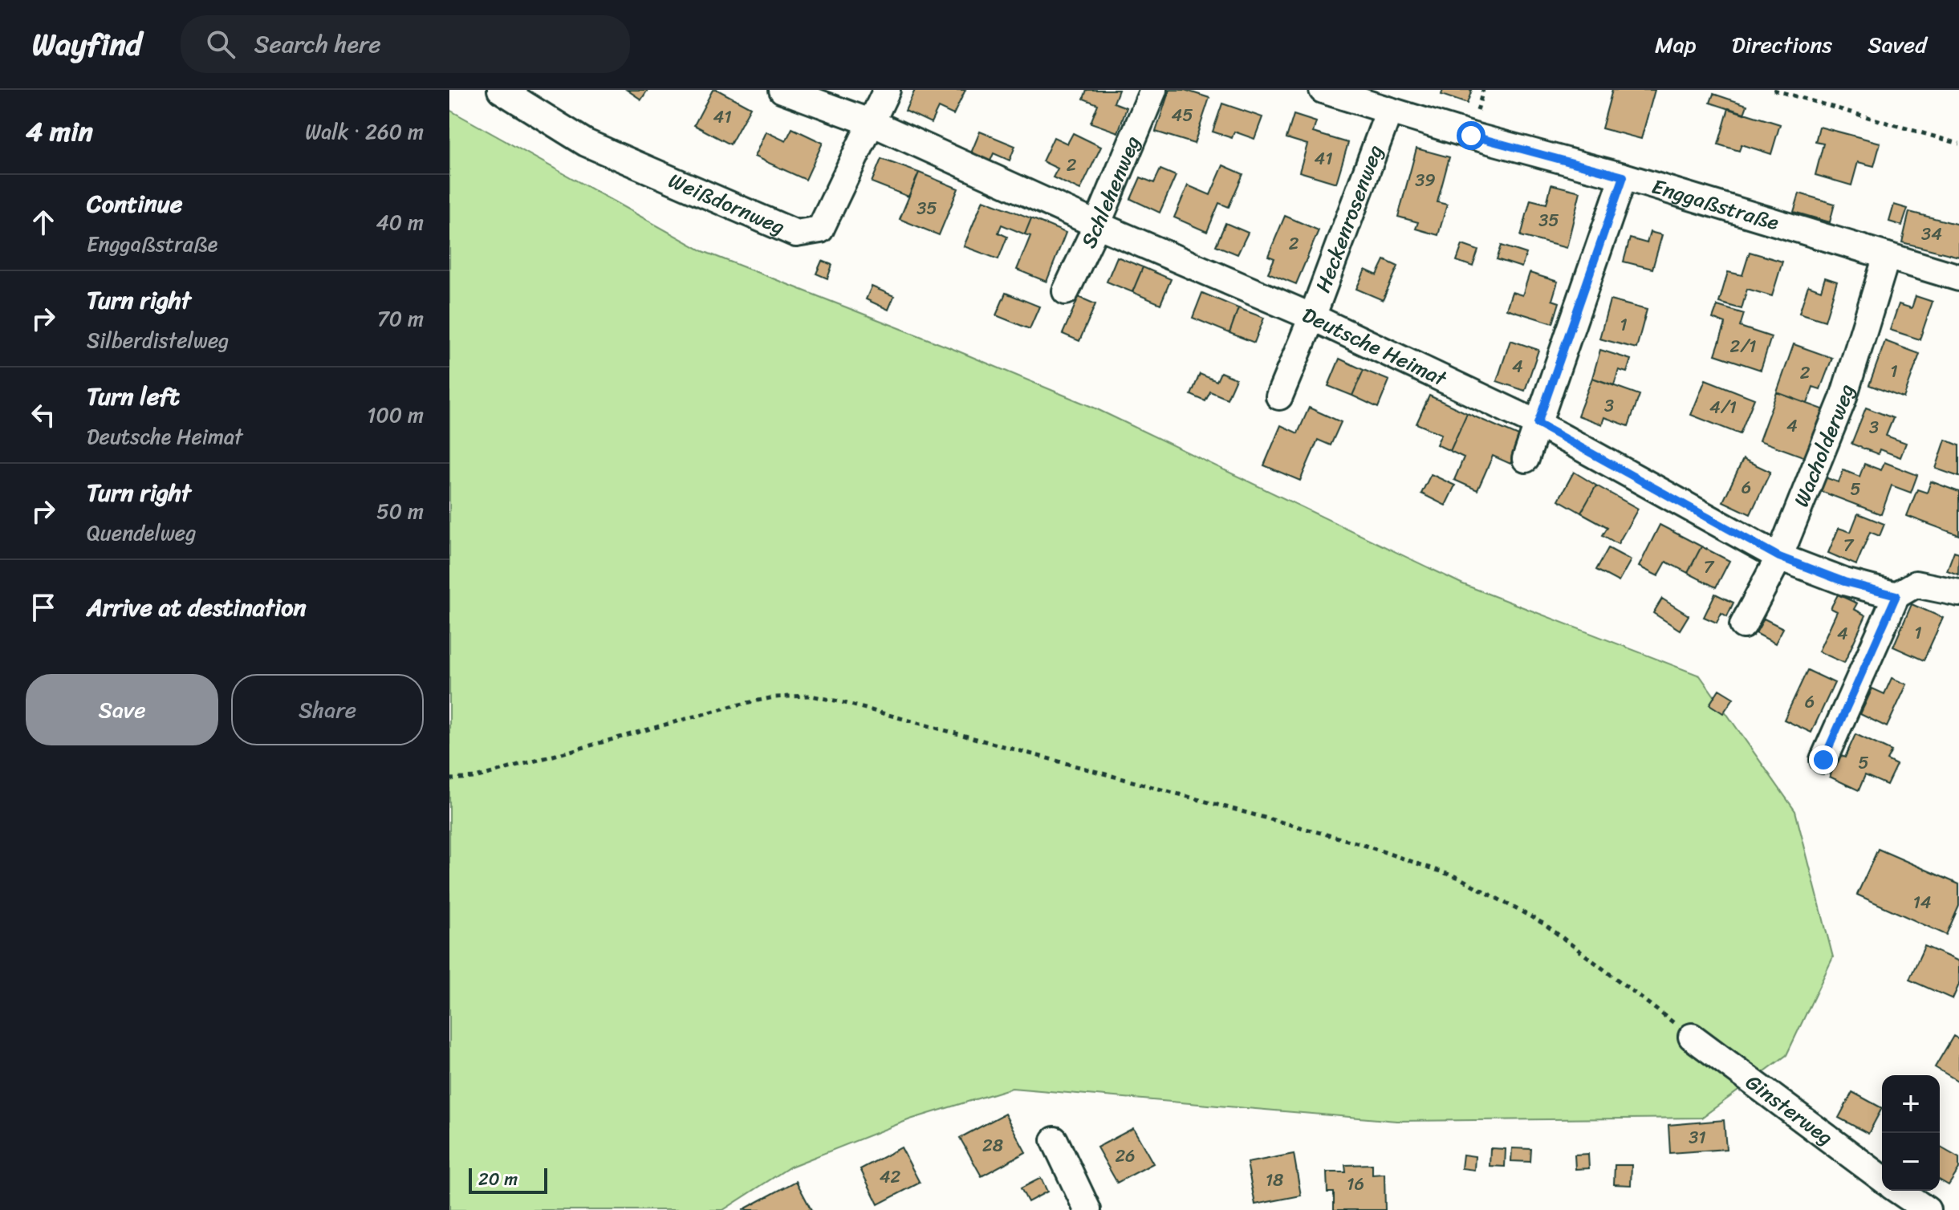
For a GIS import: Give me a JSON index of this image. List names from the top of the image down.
{
  "streets": {
    "street": [
      "Schlehenweg",
      "Weißdornweg",
      "Enggaßstraße",
      "Heckenrosenweg",
      "Deutsche Heimat",
      "Wacholderweg",
      "Ginsterweg"
    ]
  },
  "crossings": [
    ["Schlehenweg", "Deutsche Heimat"],
    ["Weißdornweg", "Deutsche Heimat"],
    ["Enggaßstraße", "Heckenrosenweg"],
    ["Enggaßstraße", "Wacholderweg"],
    ["Heckenrosenweg", "Deutsche Heimat"],
    ["Deutsche Heimat", "Wacholderweg"]
  ],
  "house_numbers": [
    "45",
    "41",
    "41",
    "2",
    "39",
    "35",
    "35",
    "34",
    "2",
    "1",
    "2/1",
    "4",
    "1",
    "2",
    "3",
    "4/1",
    "4",
    "3",
    "6",
    "5",
    "7",
    "7",
    "1",
    "4",
    "6",
    "5",
    "14",
    "31",
    "28",
    "26",
    "42",
    "18",
    "16"
  ],
  "scale_bar": "20 m",
  "page": {
    "header": "Wayfind",
    "search": "Search here",
    "nav": ["Map", "Directions", "Saved"],
    "heading": ["4 min", "Walk · 260 m"],
    "list": [
      ["Continue", "Enggaßstraße", "40 m"],
      ["Turn right", "Silberdistelweg", "70 m"],
      ["Turn left", "Deutsche Heimat", "100 m"],
      ["Turn right", "Quendelweg", "50 m"],
      "Arrive at destination"
    ],
    "buttons": ["Save", "Share"],
    "map_buttons": ["+", "−"],
    "scale": "20 m"
  }
}
